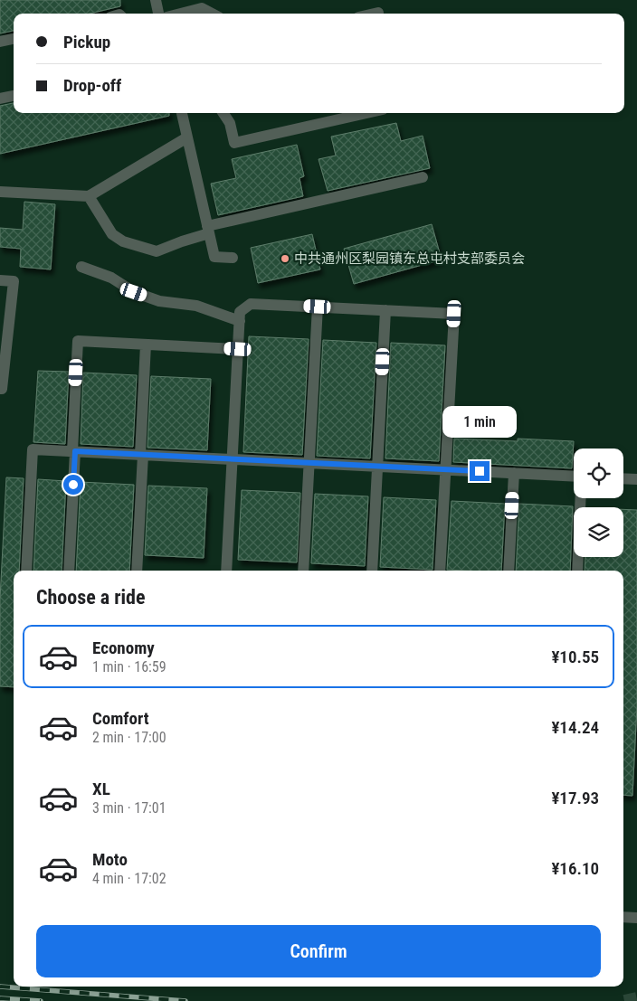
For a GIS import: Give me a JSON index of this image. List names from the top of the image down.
{
  "places": ["中共通州区梨园镇东总屯村支部委员会"],
  "page": {
    "banner": ["Pickup", "Drop-off"],
    "bubble": "1 min",
    "heading": "Choose a ride",
    "list": [
      {
        "name": "Economy",
        "note": "1 min · 16:59",
        "value": "¥10.55"
      },
      {
        "name": "Comfort",
        "note": "2 min · 17:00",
        "value": "¥14.24"
      },
      {
        "name": "XL",
        "note": "3 min · 17:01",
        "value": "¥17.93"
      },
      {
        "name": "Moto",
        "note": "4 min · 17:02",
        "value": "¥16.10"
      }
    ],
    "buttons": "Confirm"
  }
}
